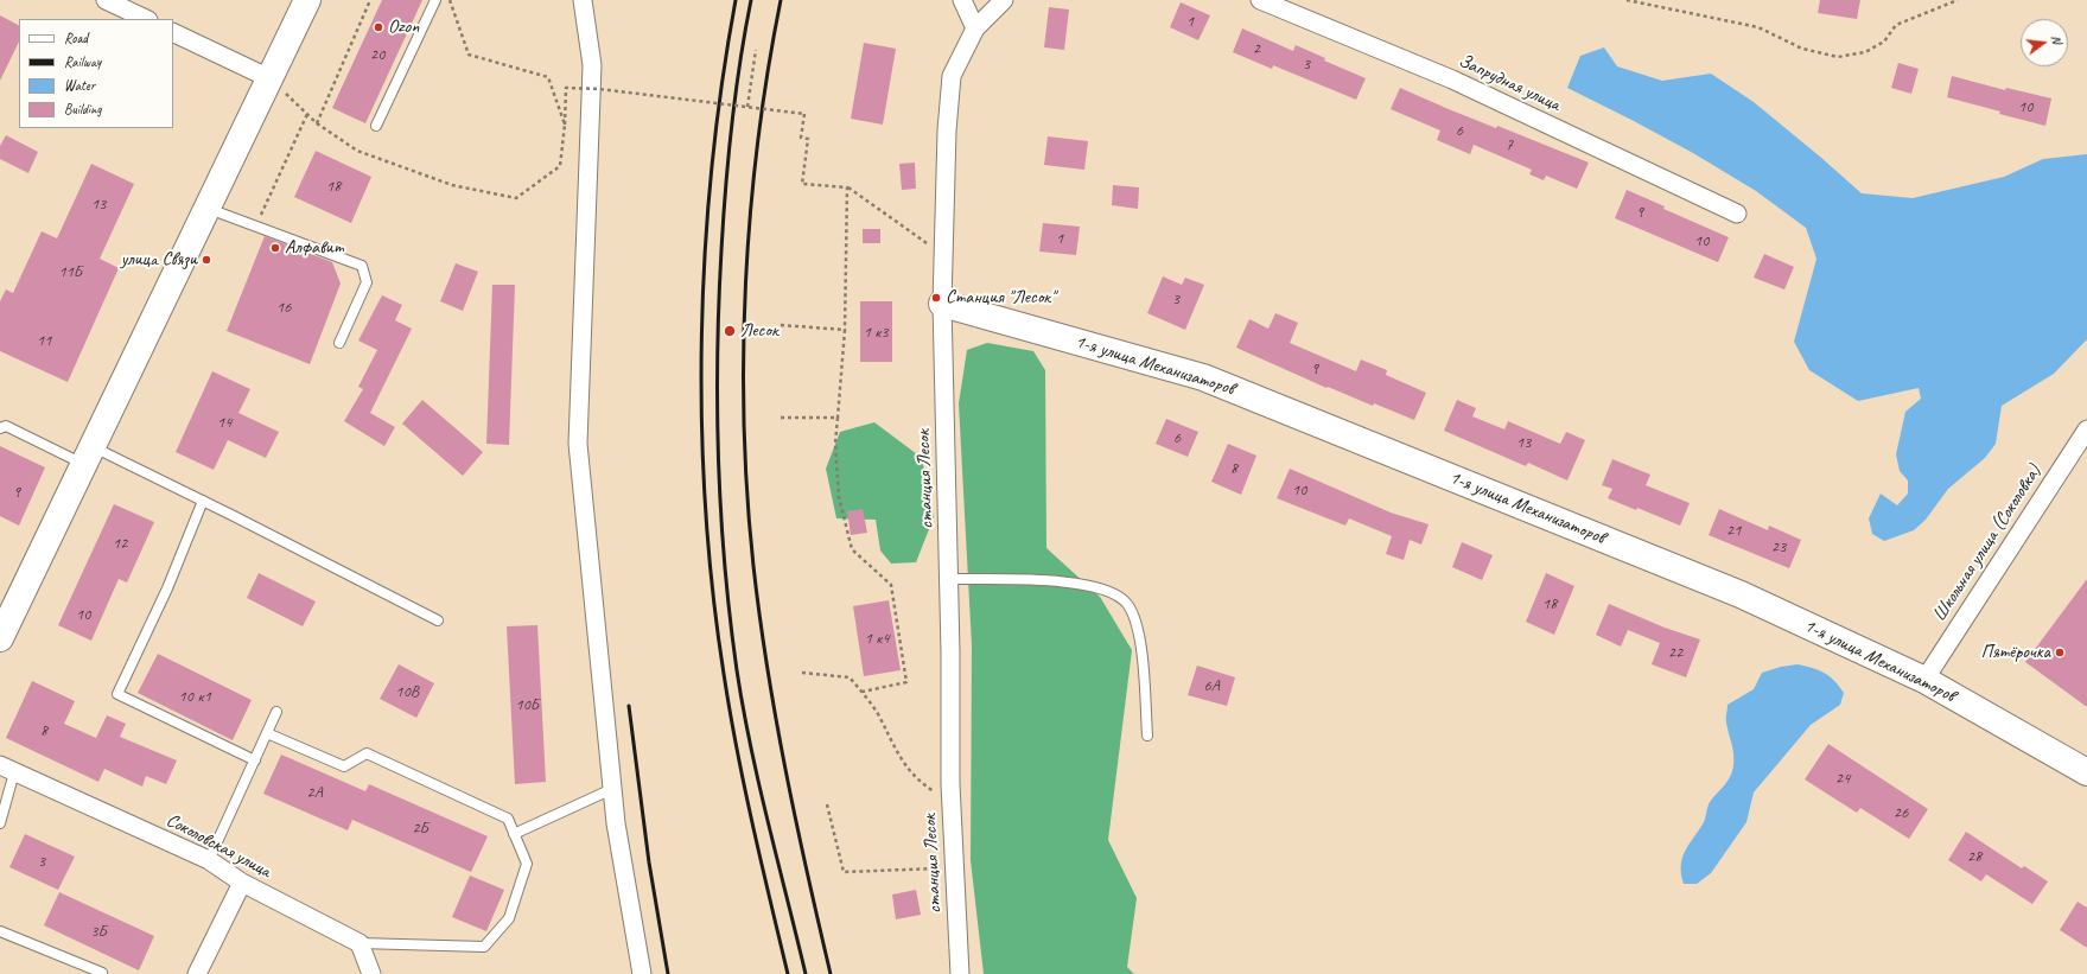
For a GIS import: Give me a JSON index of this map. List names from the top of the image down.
{
  "streets": {
    "street": [
      "Запрудная улица",
      "1-я улица Механизаторов",
      "станция Лесок",
      "Школьная улица (Соколовка)",
      "Соколовская улица"
    ]
  },
  "crossings": [
    ["1-я улица Механизаторов", "станция Лесок"],
    ["1-я улица Механизаторов", "Школьная улица (Соколовка)"]
  ],
  "places": [
    "Ozon",
    "Алфавит",
    "улица Связи",
    "Станция \"Лесок\"",
    "Лесок",
    "Пятёрочка"
  ],
  "house_numbers": [
    "1",
    "2",
    "20",
    "3",
    "10",
    "6",
    "7",
    "18",
    "13",
    "9",
    "1",
    "10",
    "11Б",
    "3",
    "16",
    "1 к3",
    "11",
    "9",
    "14",
    "6",
    "13",
    "8",
    "10",
    "9",
    "21",
    "12",
    "23",
    "18",
    "10",
    "1 к4",
    "22",
    "6А",
    "10В",
    "10 к1",
    "10Б",
    "8",
    "24",
    "2А",
    "26",
    "2Б",
    "28",
    "3",
    "3Б"
  ],
  "legend": [
    "Road",
    "Railway",
    "Water",
    "Building"
  ],
  "north": "right"
}
